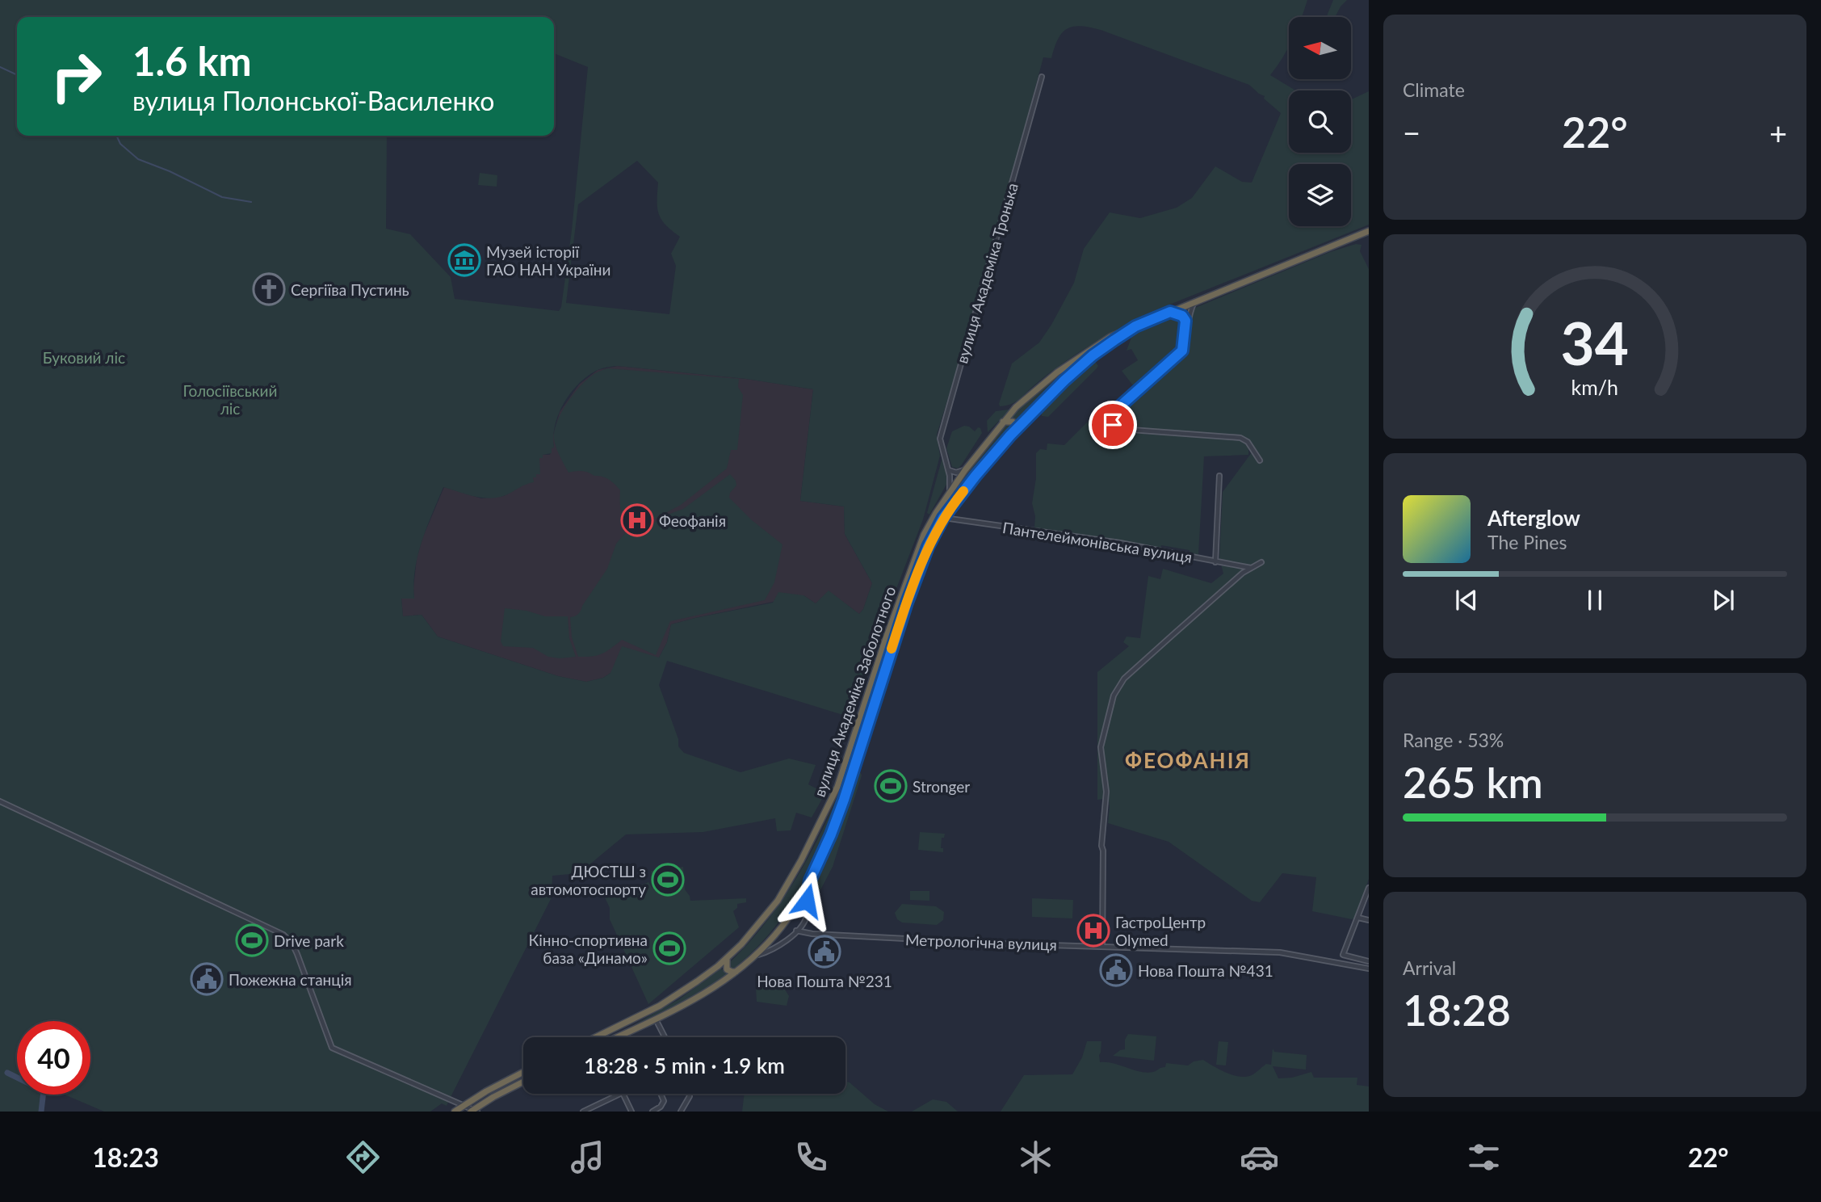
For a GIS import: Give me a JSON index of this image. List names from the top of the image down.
{
  "streets": {
    "highway": ["вулиця Академіка Заболотного"],
    "street": ["вулиця Академіка Тронька", "Пантелеймонівська вулиця", "Метрологічна вулиця"]
  },
  "crossings": [
    ["вулиця Академіка Тронька", "вулиця Академіка Заболотного"],
    ["Пантелеймонівська вулиця", "вулиця Академіка Заболотного"]
  ],
  "districts": ["ФЕОФАНІЯ"],
  "parks": ["Буковий ліс", "Голосіївський ліс"],
  "places": {
    "museum": ["Музей історії ГАО НАН України"],
    "church": ["Сергіїва Пустинь"],
    "hospital": ["Феофанія", "ГастроЦентр Olymed"],
    "sports": [
      "Stronger",
      "ДЮСТШ з автомотоспорту",
      "Drive park",
      "Кінно-спортивна база «Динамо»"
    ],
    "public building": ["Нова Пошта №231", "Нова Пошта №431", "Пожежна станція"]
  },
  "north": "left",
  "page": {
    "tile": [
      "Climate",
      ["Range · 53%", "265 km"],
      ["Arrival", "18:28"]
    ],
    "turn": ["1.6 km", "вулиця Полонської-Василенко"],
    "heat": ["−", "22°", "+"],
    "song": ["Afterglow", "The Pines"],
    "limit": "40",
    "trip": "18:28 · 5 min · 1.9 km",
    "tabs": ["18:23", "22°"],
    "gauge": ["34", "km/h"]
  }
}
